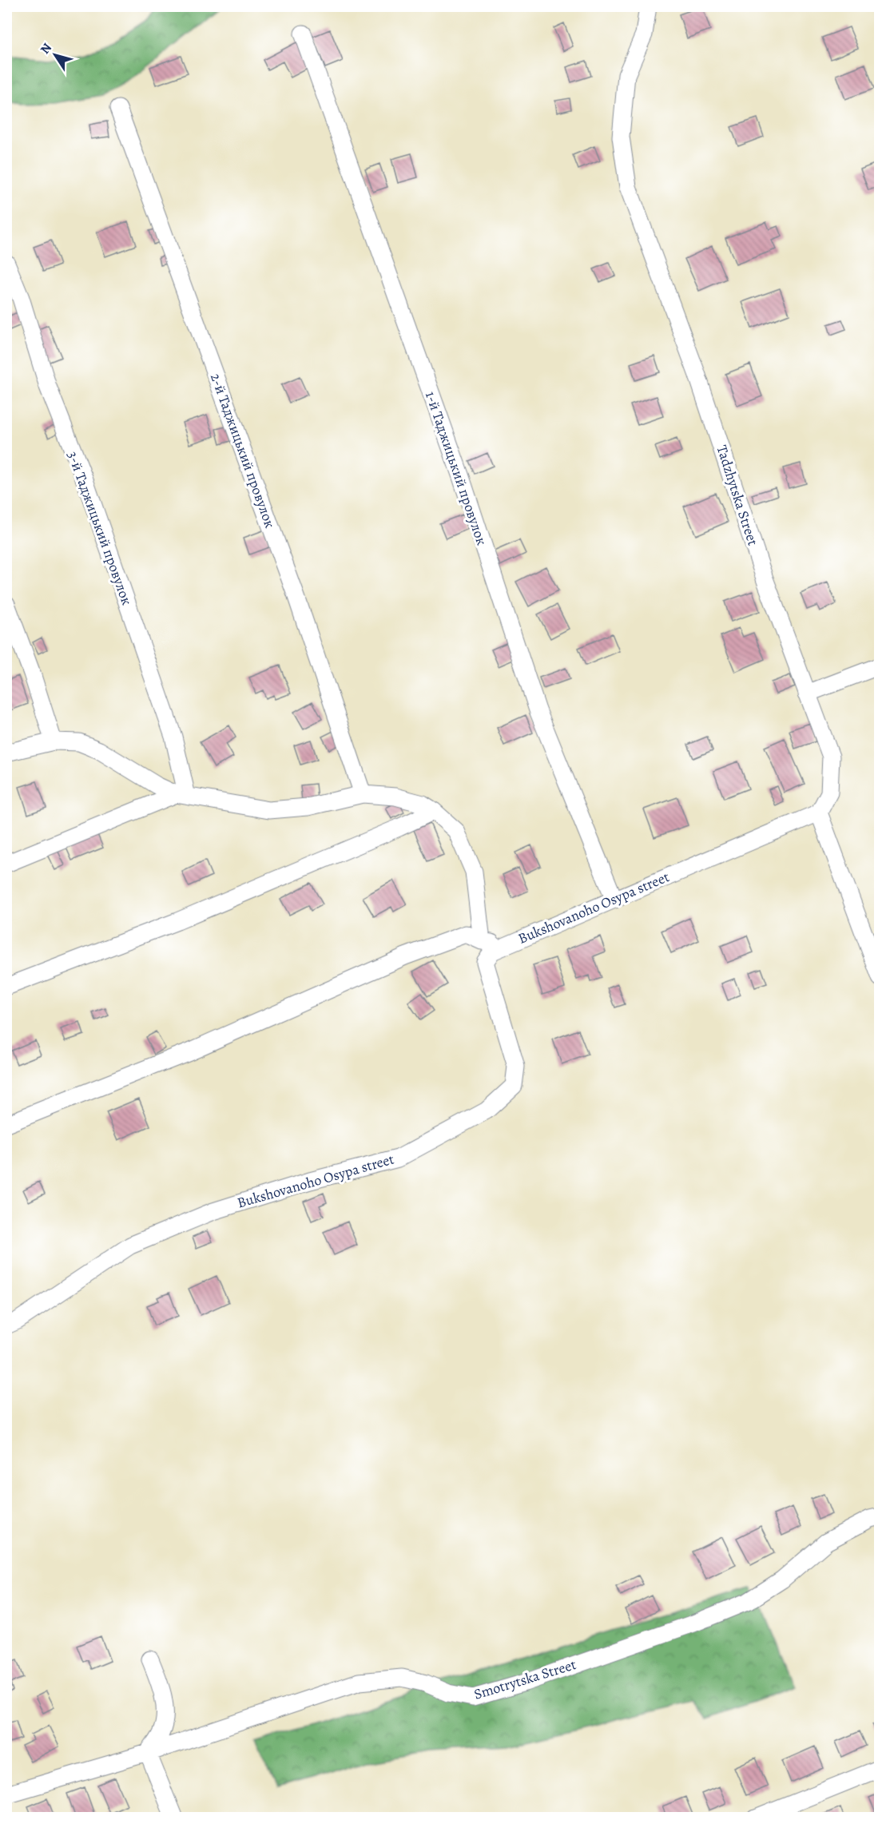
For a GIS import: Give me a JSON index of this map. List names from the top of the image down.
{
  "streets": {
    "street": [
      "2-й Таджицький провулок",
      "1-й Таджицький провулок",
      "Tadzhytska Street",
      "3-й Таджицький провулок",
      "Bukshovanoho Osypa street",
      "Smotrytska Street"
    ]
  },
  "crossings": [
    ["1-й Таджицький провулок", "Bukshovanoho Osypa street"],
    ["Tadzhytska Street", "Bukshovanoho Osypa street"]
  ],
  "north": "top left"
}
